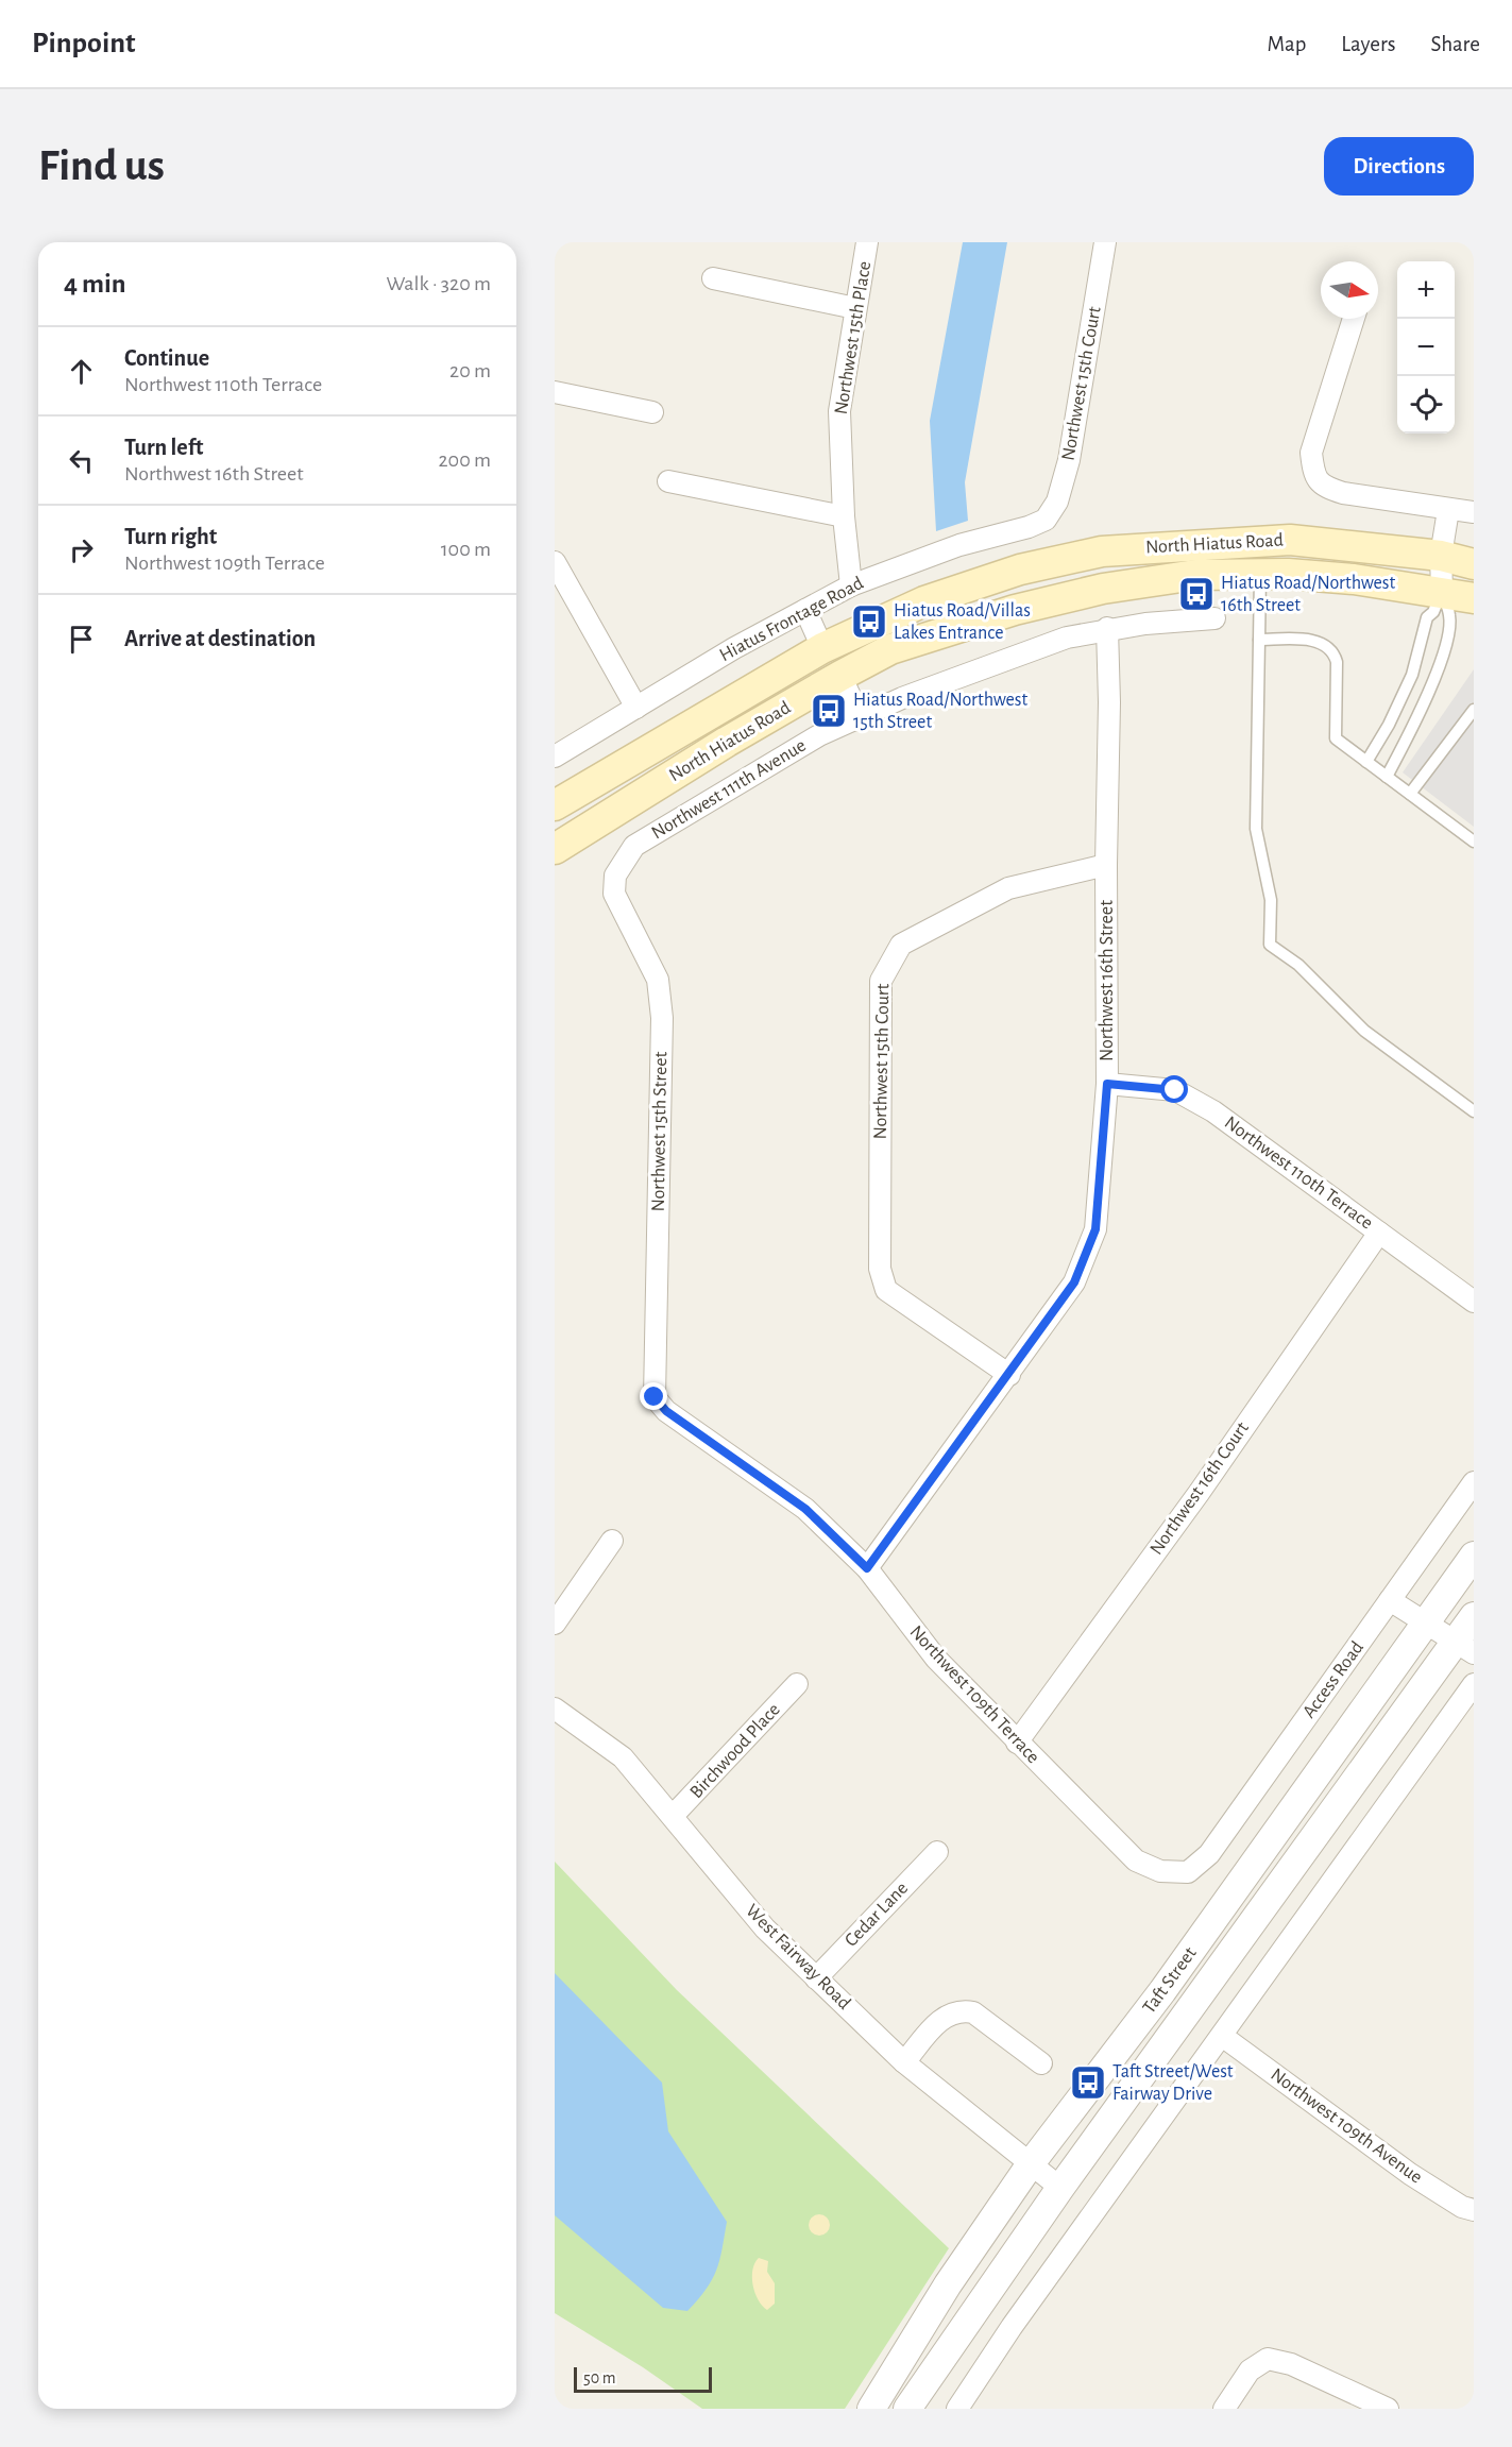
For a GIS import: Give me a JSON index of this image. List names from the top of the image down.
{
  "streets": {
    "main road": ["North Hiatus Road"],
    "street": [
      "Northwest 15th Place",
      "Northwest 15th Court",
      "Hiatus Frontage Road",
      "Northwest 111th Avenue",
      "Northwest 16th Street",
      "Northwest 15th Street",
      "Northwest 110th Terrace",
      "Northwest 16th Court",
      "Access Road",
      "Northwest 109th Terrace",
      "Birchwood Place",
      "Cedar Lane",
      "West Fairway Road",
      "Taft Street",
      "Northwest 109th Avenue"
    ]
  },
  "crossings": [
    ["Northwest 15th Place", "Hiatus Frontage Road"],
    ["Northwest 15th Court", "Hiatus Frontage Road"],
    ["Northwest 15th Court", "Northwest 16th Street"],
    ["Northwest 111th Avenue", "Northwest 16th Street"],
    ["Northwest 111th Avenue", "Northwest 15th Street"],
    ["Northwest 16th Street", "Northwest 110th Terrace"],
    ["Northwest 16th Street", "Northwest 109th Terrace"],
    ["Northwest 15th Street", "Northwest 109th Terrace"],
    ["Northwest 110th Terrace", "Northwest 16th Court"],
    ["Northwest 16th Court", "Northwest 109th Terrace"],
    ["Access Road", "Northwest 109th Terrace"],
    ["Birchwood Place", "West Fairway Road"],
    ["Cedar Lane", "West Fairway Road"],
    ["West Fairway Road", "Taft Street"]
  ],
  "places": {
    "bus stop": [
      "Hiatus Road/Northwest 16th Street",
      "Hiatus Road/Villas Lakes Entrance",
      "Hiatus Road/Northwest 15th Street",
      "Taft Street/West Fairway Drive"
    ]
  },
  "scale_bar": "50 m",
  "north": "right",
  "page": {
    "header": "Pinpoint",
    "nav": ["Map", "Layers", "Share"],
    "buttons": "Directions",
    "title": "Find us",
    "heading": ["4 min", "Walk · 320 m"],
    "map_buttons": ["+", "−"],
    "list": [
      ["Continue", "Northwest 110th Terrace", "20 m"],
      ["Turn left", "Northwest 16th Street", "200 m"],
      ["Turn right", "Northwest 109th Terrace", "100 m"],
      "Arrive at destination"
    ],
    "scale": "50 m"
  }
}
